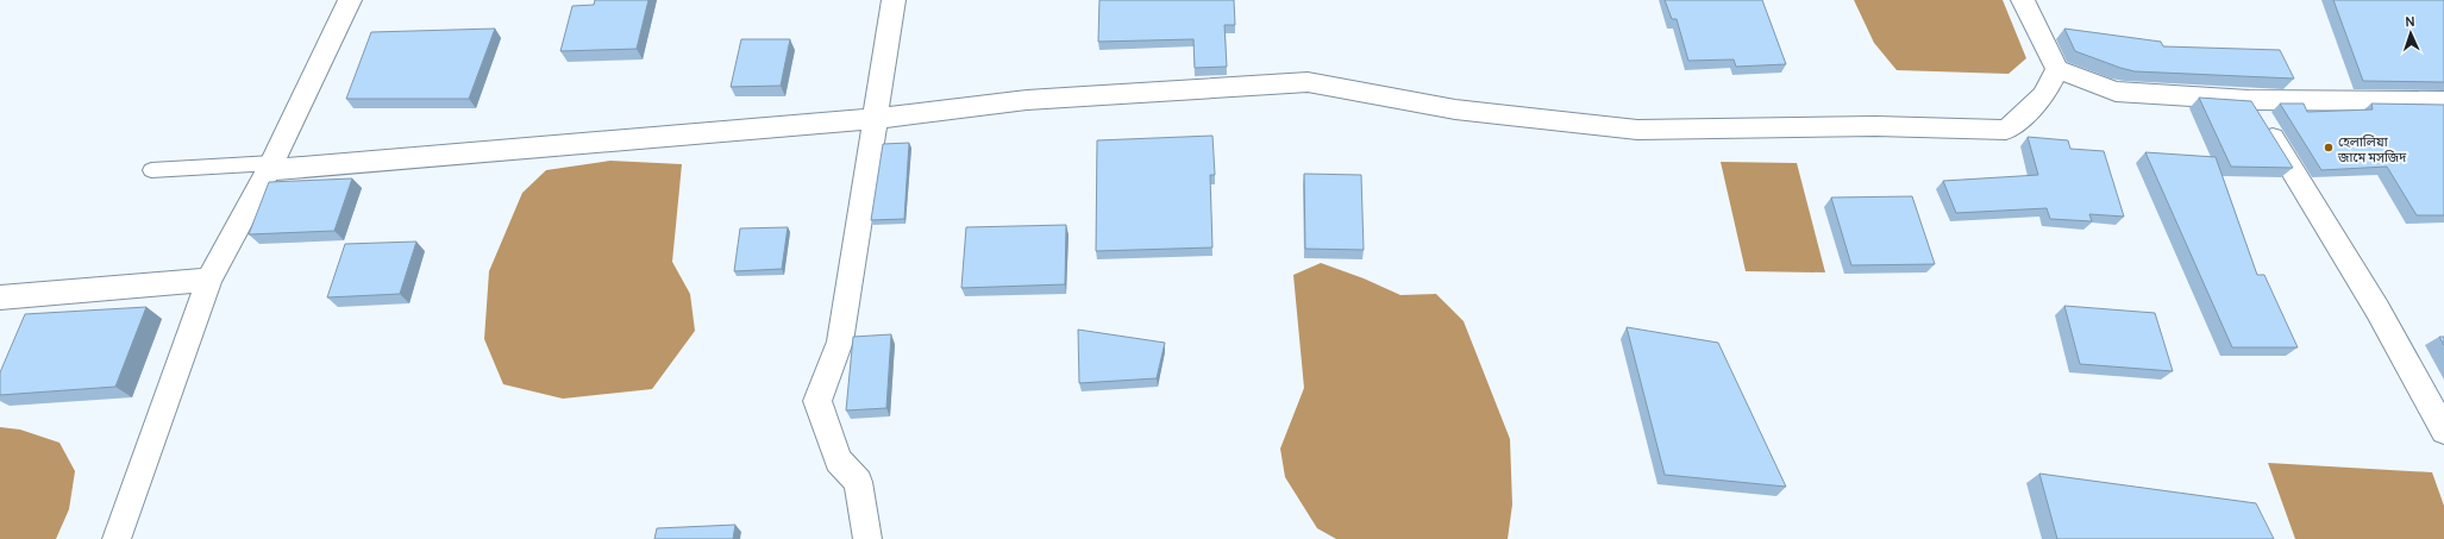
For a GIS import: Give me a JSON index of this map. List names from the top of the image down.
{
  "places": ["হেলালিয়া জামে মসজিদ"],
  "north": "top"
}
